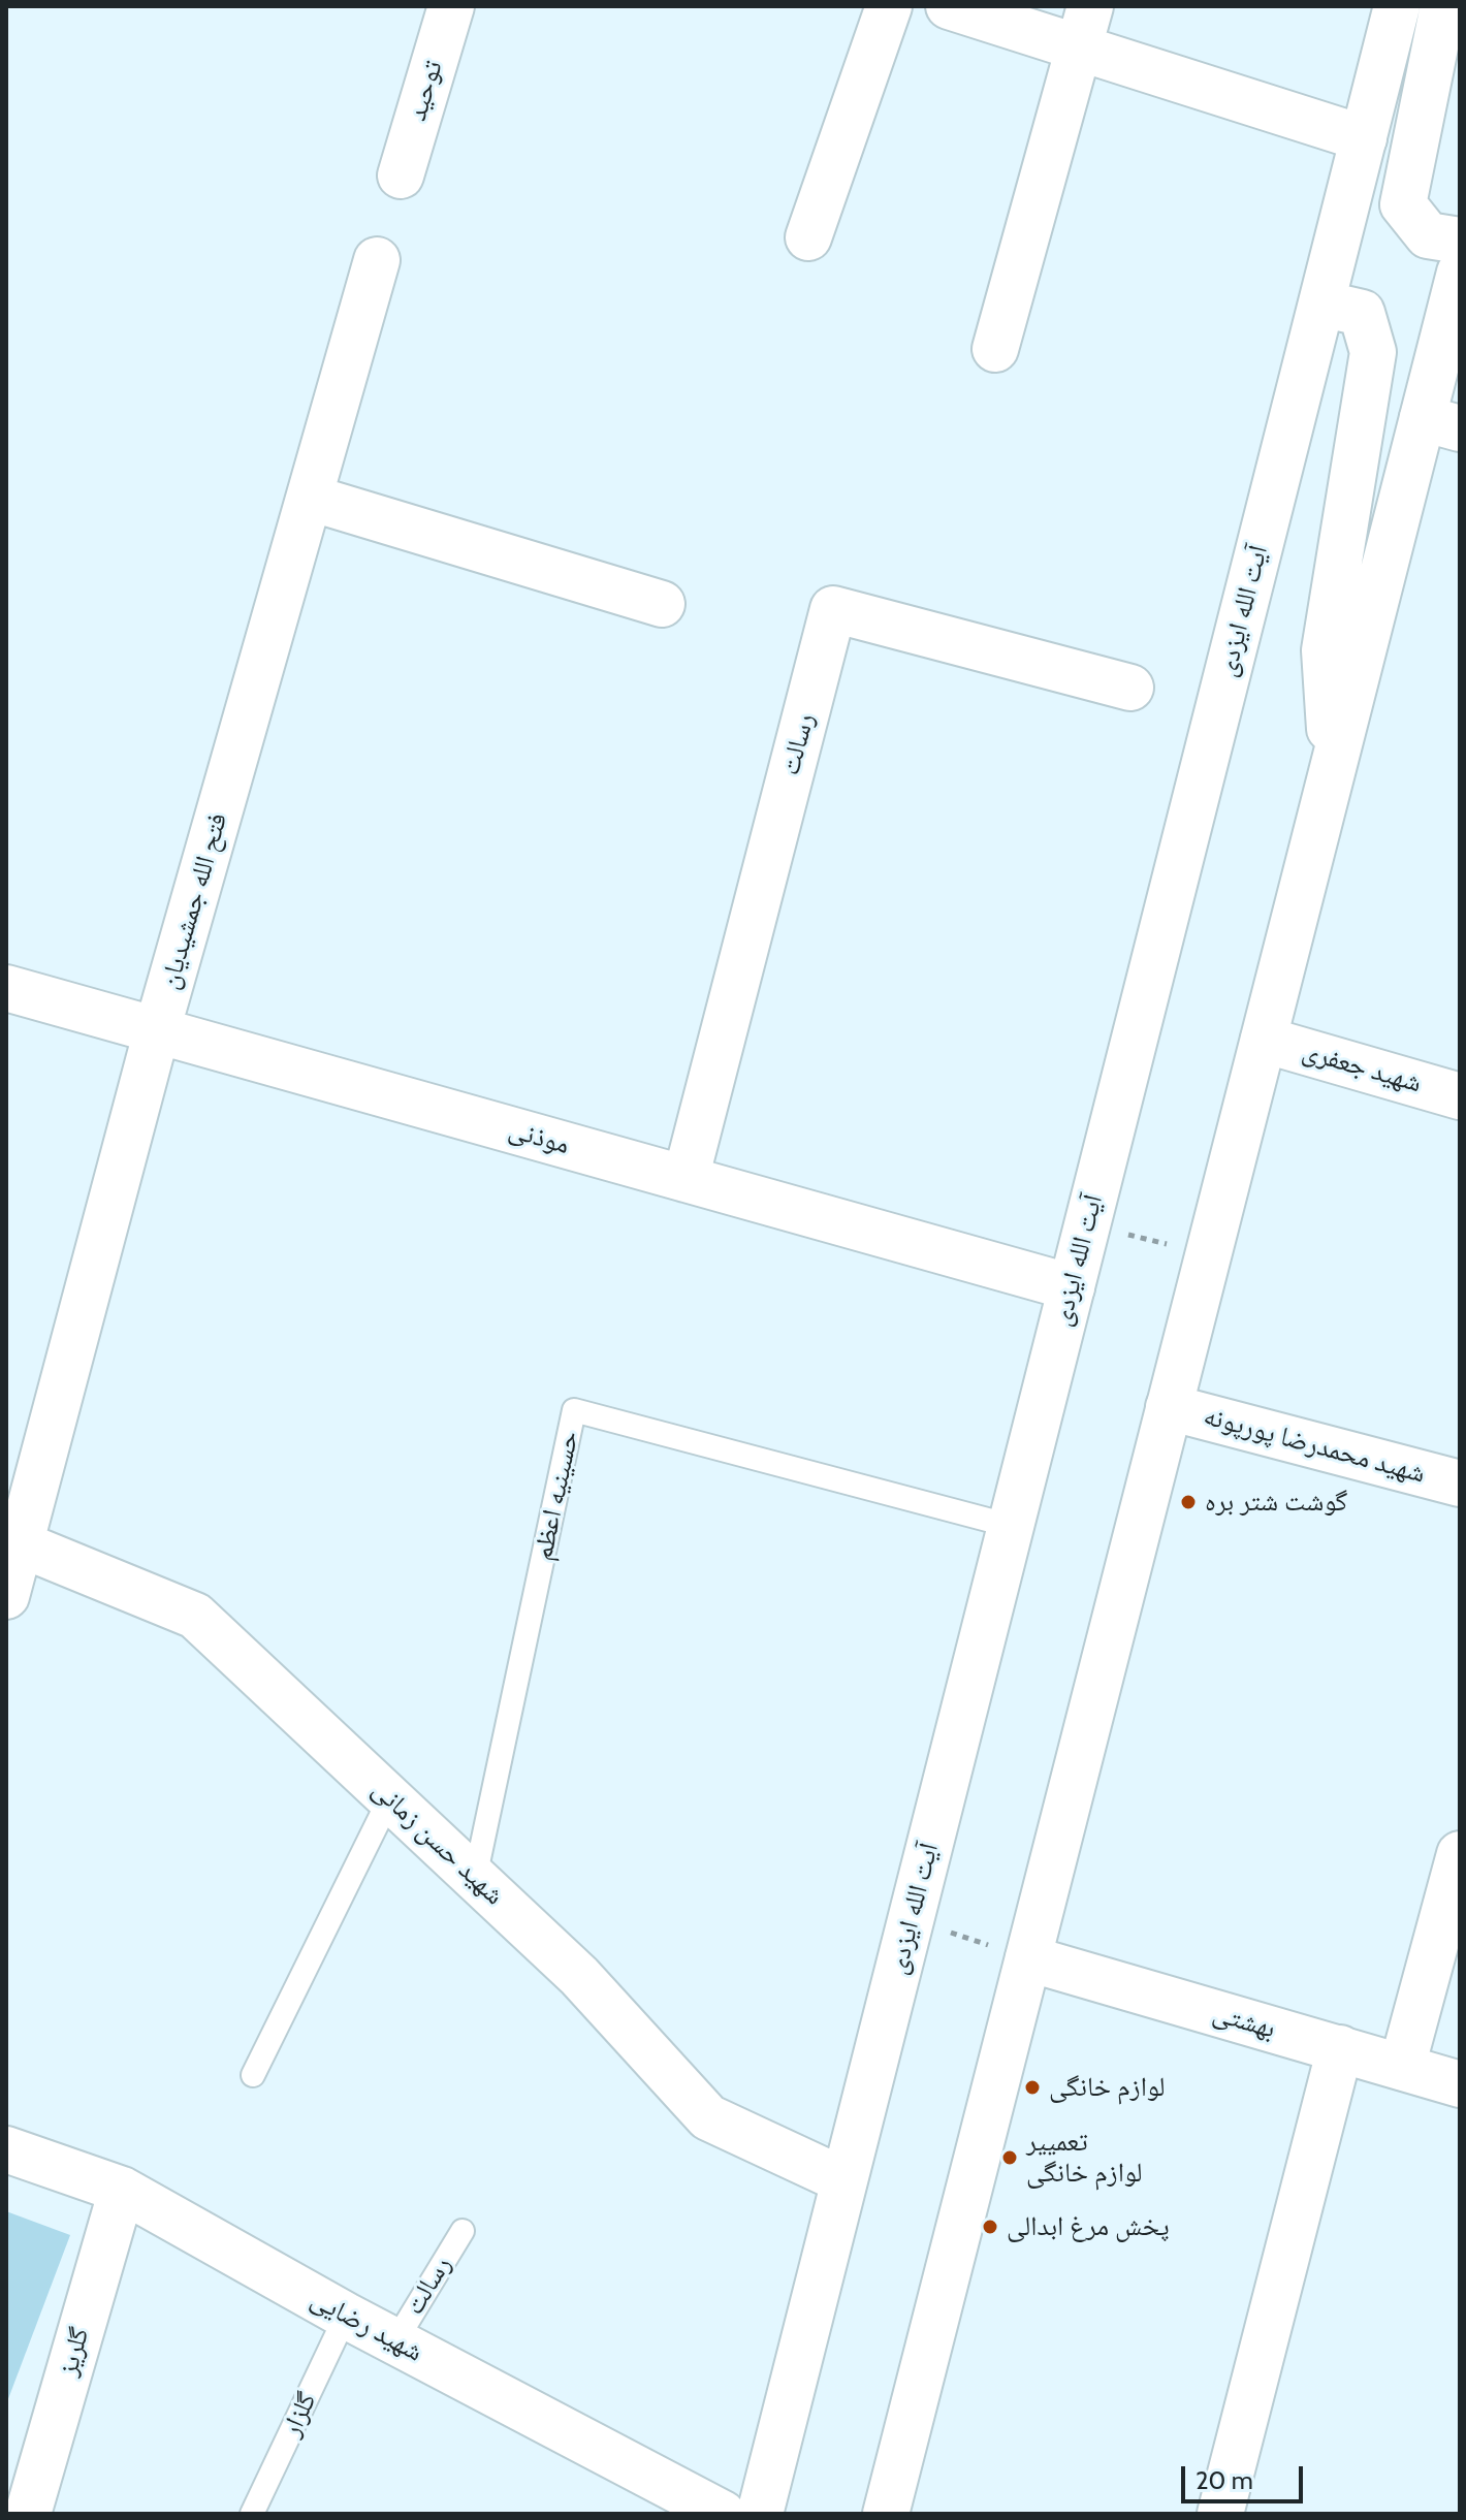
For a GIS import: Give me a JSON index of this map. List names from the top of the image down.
{
  "streets": {
    "main road": [
      "توحید",
      "آیت الله ایزدی",
      "رسالت",
      "فتح الله جمشیدیان",
      "شهید جعفری",
      "موذنی",
      "شهید محمدرضا پورپونه",
      "شهید حسن زمانی",
      "بهشتی",
      "شهید رضایی",
      "گلریز"
    ],
    "lane": ["حسینیه اعظم", "گلزار"]
  },
  "crossings": [
    ["آیت الله ایزدی", "موذنی"],
    ["آیت الله ایزدی", "حسینیه اعظم"],
    ["آیت الله ایزدی", "شهید حسن زمانی"],
    ["رسالت", "موذنی"],
    ["رسالت", "شهید رضایی"],
    ["فتح الله جمشیدیان", "موذنی"],
    ["فتح الله جمشیدیان", "شهید حسن زمانی"],
    ["حسینیه اعظم", "شهید حسن زمانی"],
    ["شهید رضایی", "گلریز"],
    ["شهید رضایی", "گلزار"]
  ],
  "places": [
    "گوشت شتر بره",
    "لوازم خانگی",
    "تعمییر لوازم خانگی",
    "پخش مرغ ابدالی"
  ],
  "scale_bar": "20 m"
}
